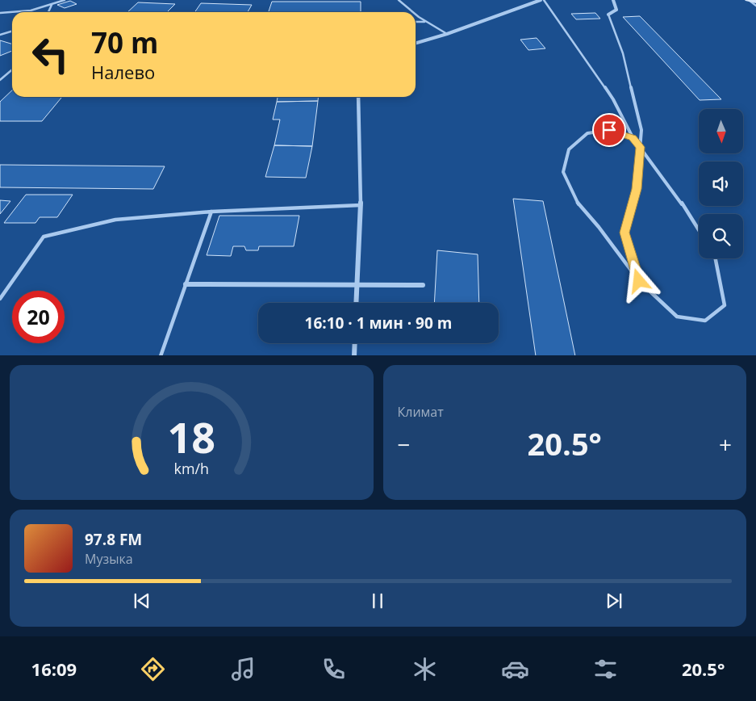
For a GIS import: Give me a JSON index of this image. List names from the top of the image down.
{
  "north": "bottom",
  "page": {
    "turn": ["70 m", "Налево"],
    "limit": "20",
    "trip": "16:10 · 1 мин · 90 m",
    "tile": "Климат",
    "heat": ["−", "20.5°", "+"],
    "song": ["97.8 FM", "Музыка"],
    "tabs": ["16:09", "20.5°"],
    "gauge": ["18", "km/h"]
  }
}
